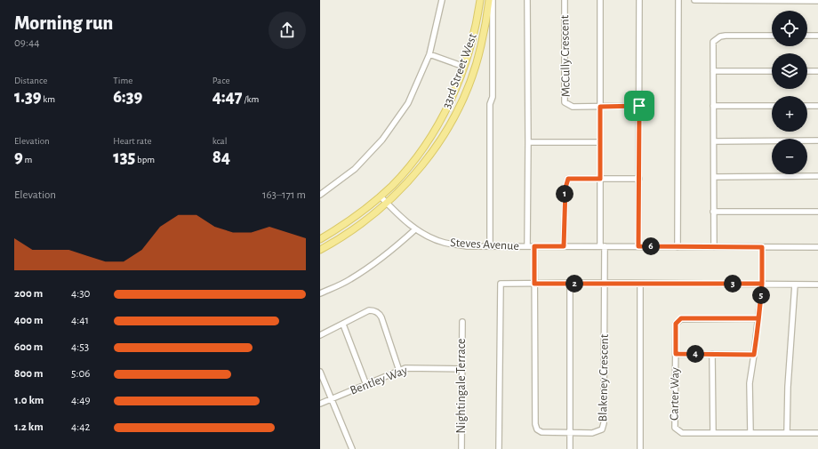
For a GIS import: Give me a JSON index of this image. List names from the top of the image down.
{
  "streets": {
    "main road": ["33rd Street West"],
    "street": [
      "McCully Crescent",
      "Steves Avenue",
      "Blakeney Crescent",
      "Bentley Way",
      "Nightingale Terrace",
      "Carter Way"
    ]
  },
  "crossings": [
    ["McCully Crescent", "Blakeney Crescent"],
    ["33rd Street West", "Steves Avenue"],
    ["Steves Avenue", "Blakeney Crescent"],
    ["Bentley Way", "Nightingale Terrace"]
  ],
  "page": {
    "heading": ["Morning run", "09:44"],
    "map_buttons": ["+", "−"],
    "stats": [
      ["Distance", "1.39 km"],
      ["Time", "6:39"],
      ["Pace", "4:47 /km"],
      ["Elevation", "9 m"],
      ["Heart rate", "135 bpm"],
      ["kcal", "84"]
    ],
    "chart": ["Elevation", "163–171 m"],
    "pins": [
      "1",
      "6",
      "2",
      "3",
      "5",
      "4"
    ],
    "list": [
      {
        "name": "200 m",
        "note": "4:30"
      },
      {
        "name": "400 m",
        "note": "4:41"
      },
      {
        "name": "600 m",
        "note": "4:53"
      },
      {
        "name": "800 m",
        "note": "5:06"
      },
      {
        "name": "1.0 km",
        "note": "4:49"
      },
      {
        "name": "1.2 km",
        "note": "4:42"
      }
    ]
  }
}
